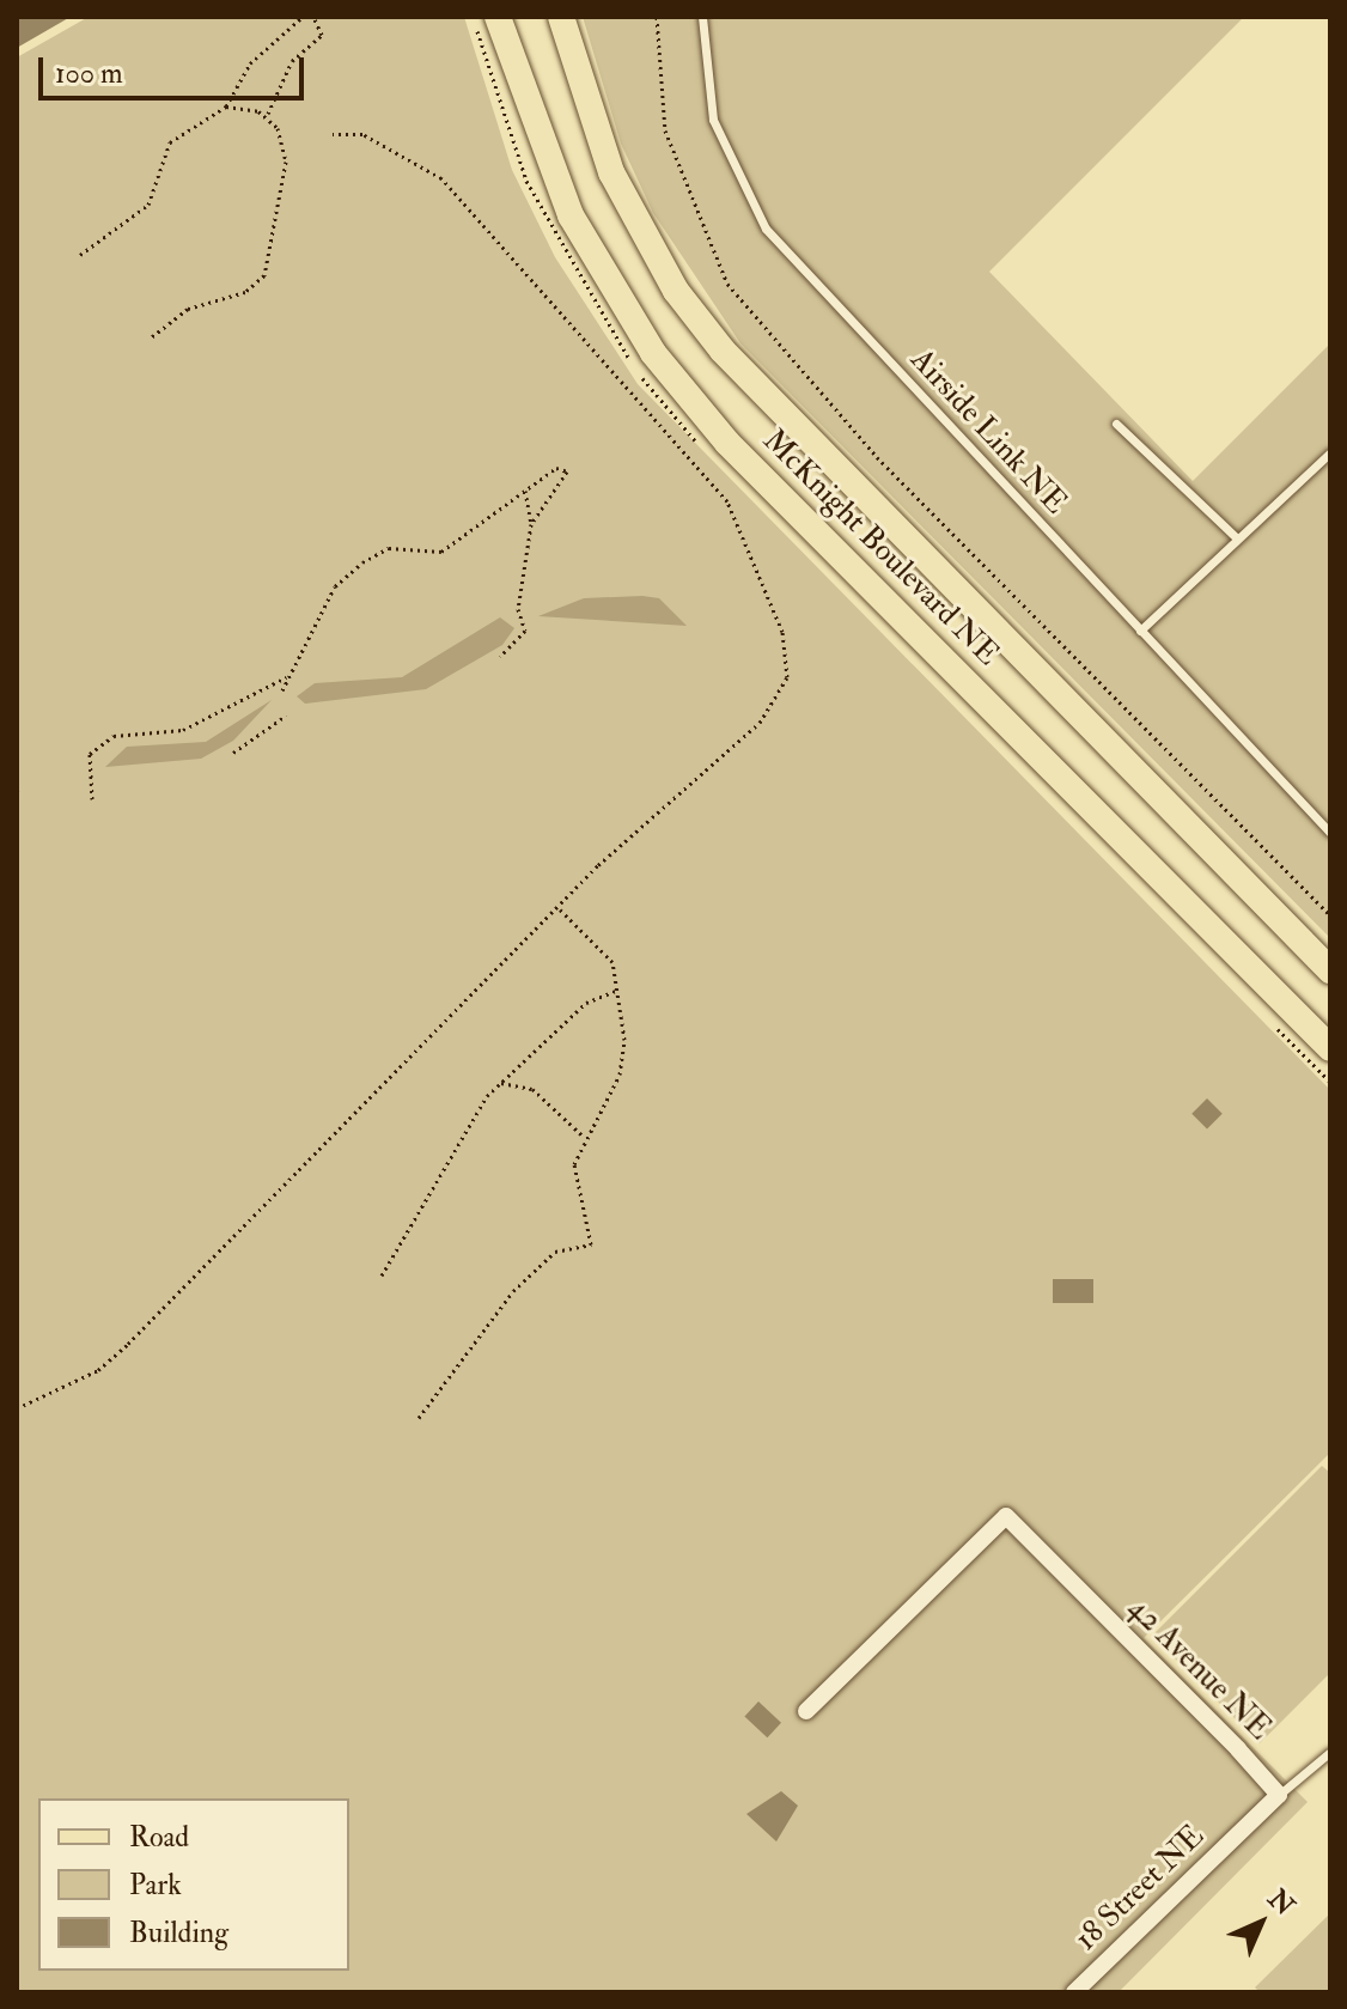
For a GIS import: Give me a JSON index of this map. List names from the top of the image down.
{
  "streets": {
    "main road": ["McKnight Boulevard NE"],
    "street": ["42 Avenue NE", "18 Street NE"],
    "lane": ["Airside Link NE"]
  },
  "crossings": [
    ["42 Avenue NE", "18 Street NE"]
  ],
  "legend": ["Road", "Park", "Building"],
  "scale_bar": "100 m",
  "north": "top right"
}
